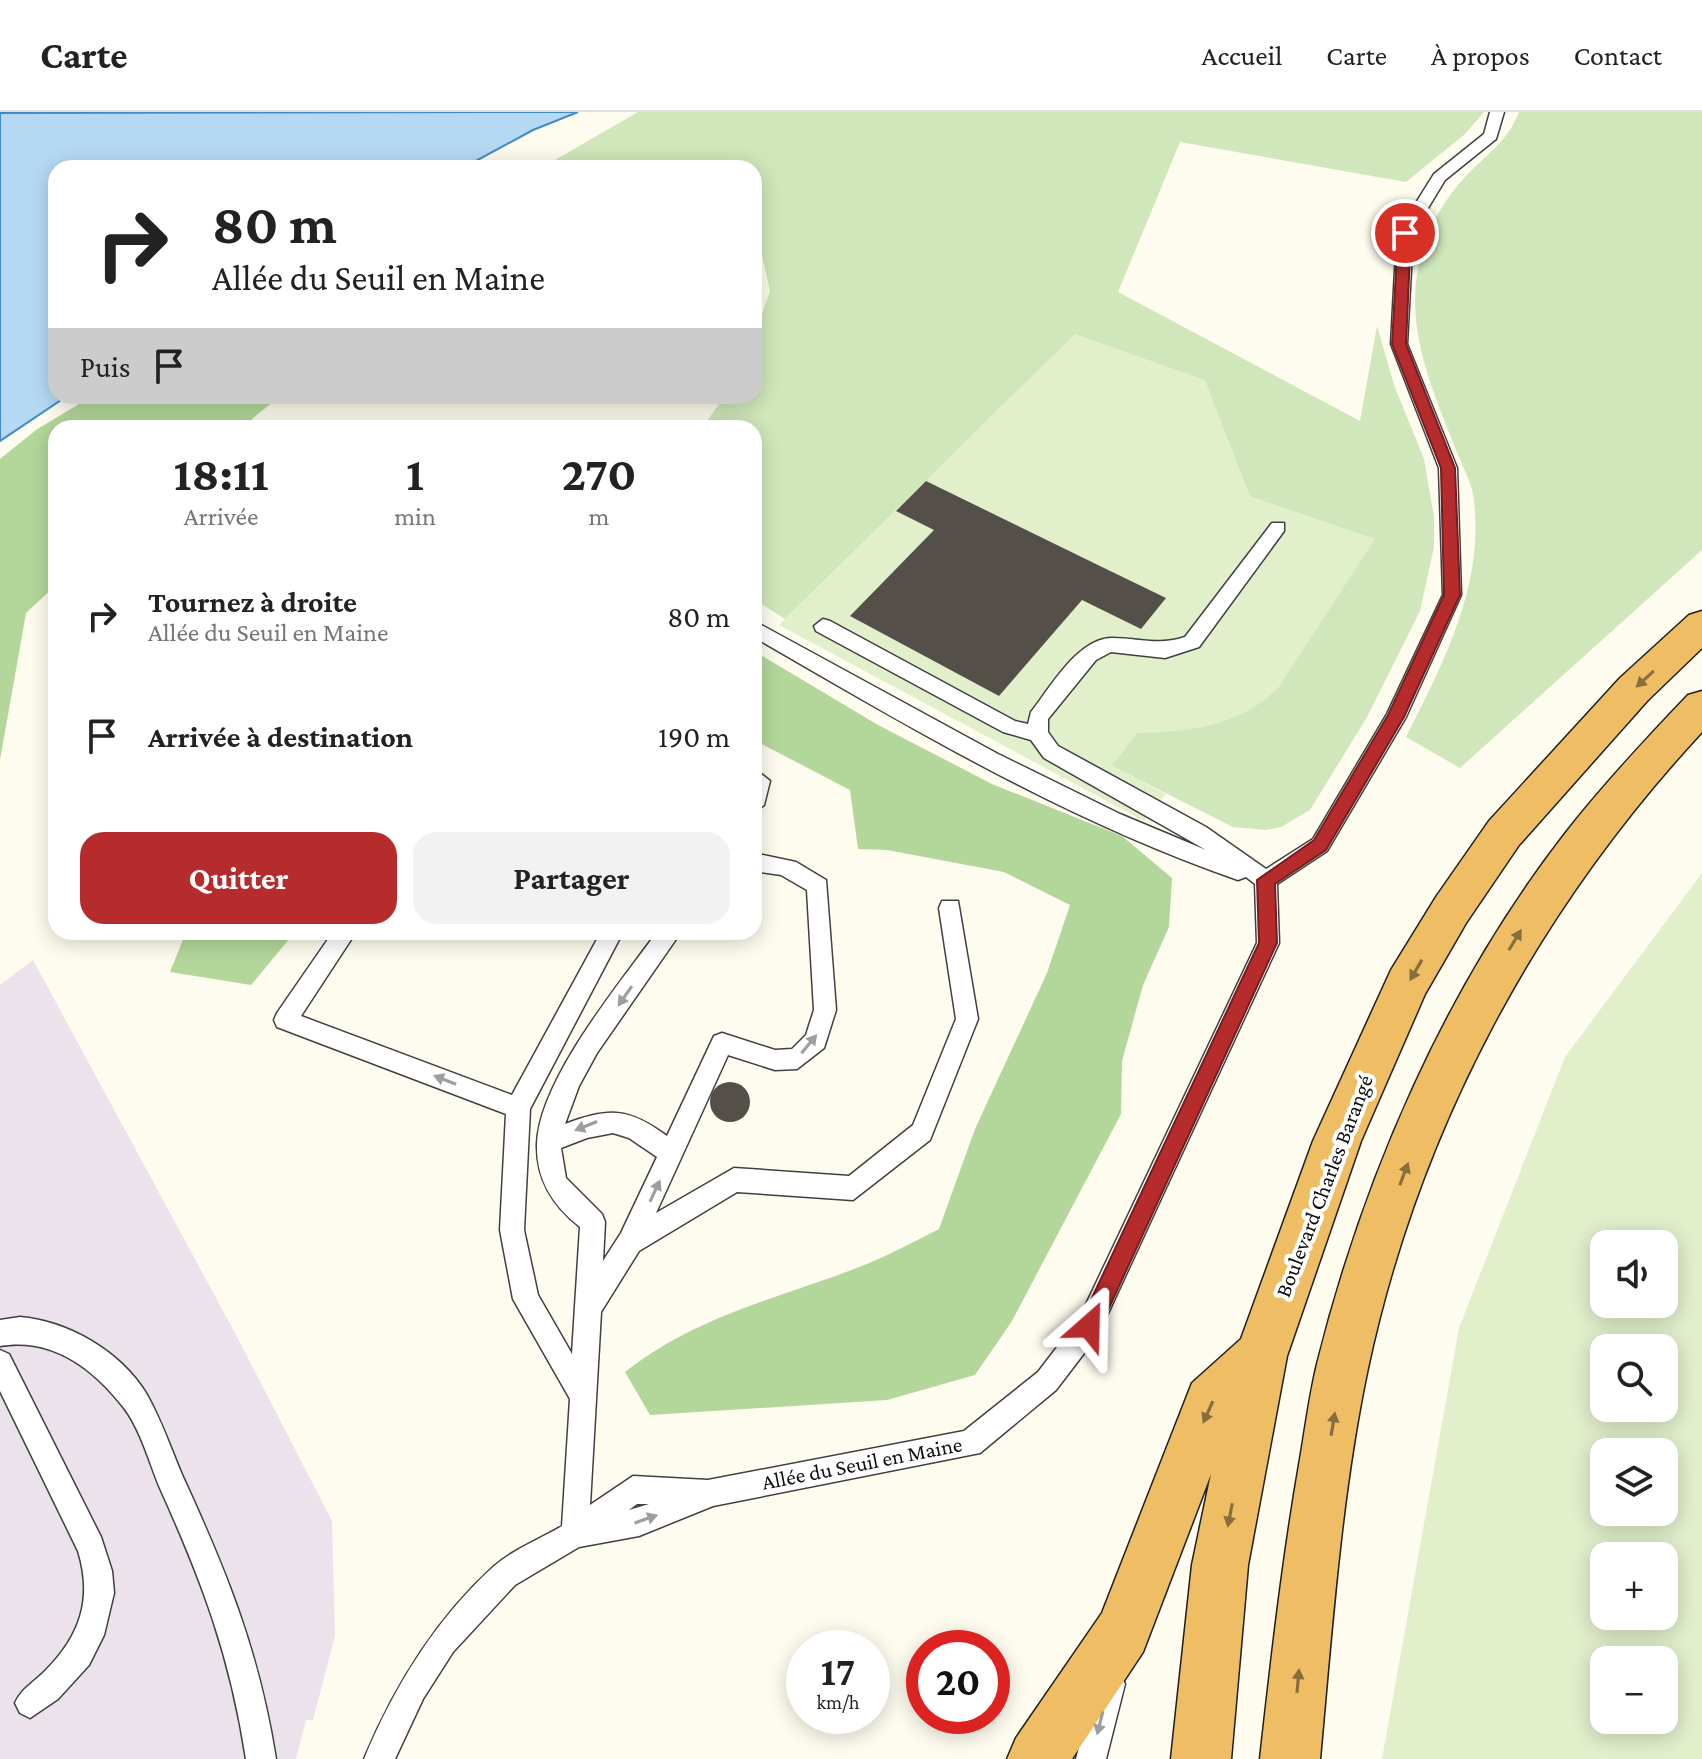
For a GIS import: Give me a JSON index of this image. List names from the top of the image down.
{
  "streets": {
    "highway": ["Boulevard Charles Barangé"],
    "lane": ["Allée du Seuil en Maine"]
  },
  "page": {
    "header": "Carte",
    "nav": [
      "Accueil",
      "Carte",
      "À propos",
      "Contact"
    ],
    "turn": ["80 m", "Allée du Seuil en Maine"],
    "then": "Puis",
    "eta": [
      "18:11",
      "Arrivée",
      "1",
      "min",
      "270",
      "m"
    ],
    "list": [
      {
        "name": "Tournez à droite",
        "note": "Allée du Seuil en Maine",
        "value": "80 m"
      },
      {
        "name": "Arrivée à destination",
        "value": "190 m"
      }
    ],
    "buttons": ["Quitter", "Partager"],
    "map_buttons": ["+", "−"],
    "speed": "17 km/h",
    "limit": "20"
  }
}
